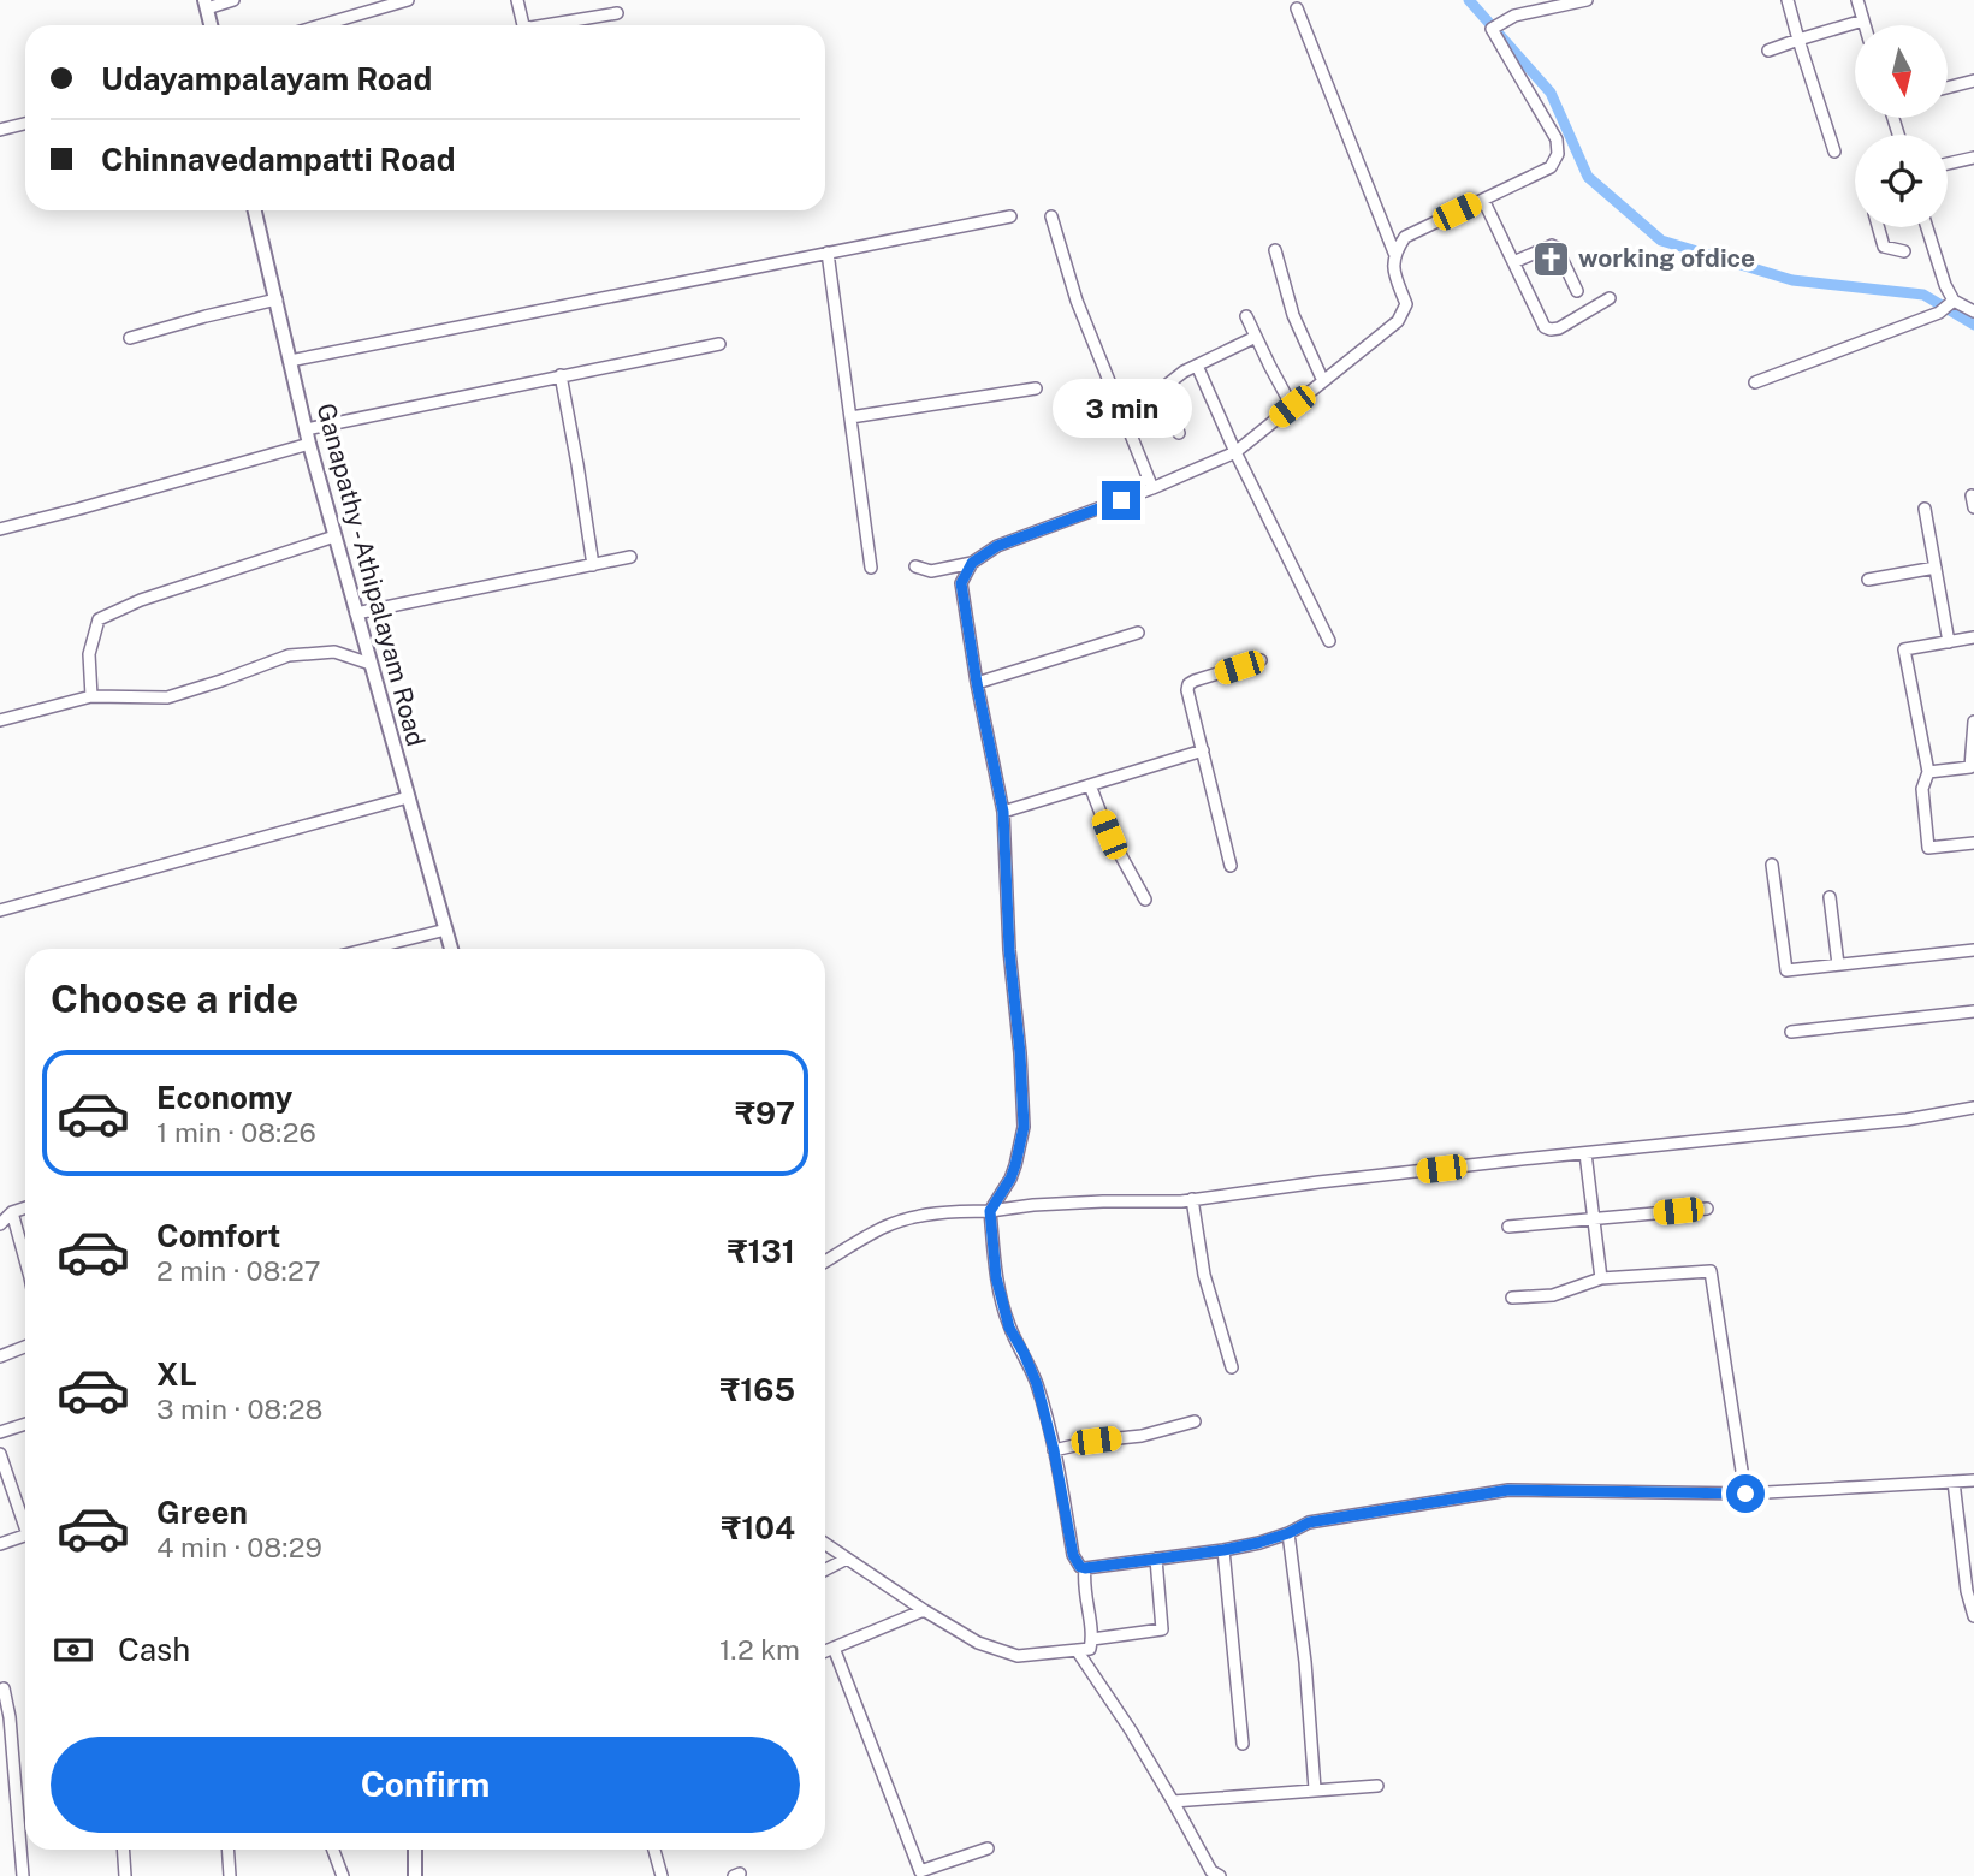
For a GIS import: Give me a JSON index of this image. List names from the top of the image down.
{
  "streets": {
    "main road": ["Ganapathy - Athipalayam Road"]
  },
  "places": {
    "church": ["working ofdice"]
  },
  "north": "bottom",
  "page": {
    "banner": ["Udayampalayam Road", "Chinnavedampatti Road"],
    "bubble": "3 min",
    "heading": "Choose a ride",
    "list": [
      {
        "name": "Economy",
        "note": "1 min · 08:26",
        "value": "₹97"
      },
      {
        "name": "Comfort",
        "note": "2 min · 08:27",
        "value": "₹131"
      },
      {
        "name": "XL",
        "note": "3 min · 08:28",
        "value": "₹165"
      },
      {
        "name": "Green",
        "note": "4 min · 08:29",
        "value": "₹104"
      }
    ],
    "pay": ["Cash", "1.2 km"],
    "buttons": "Confirm"
  }
}
